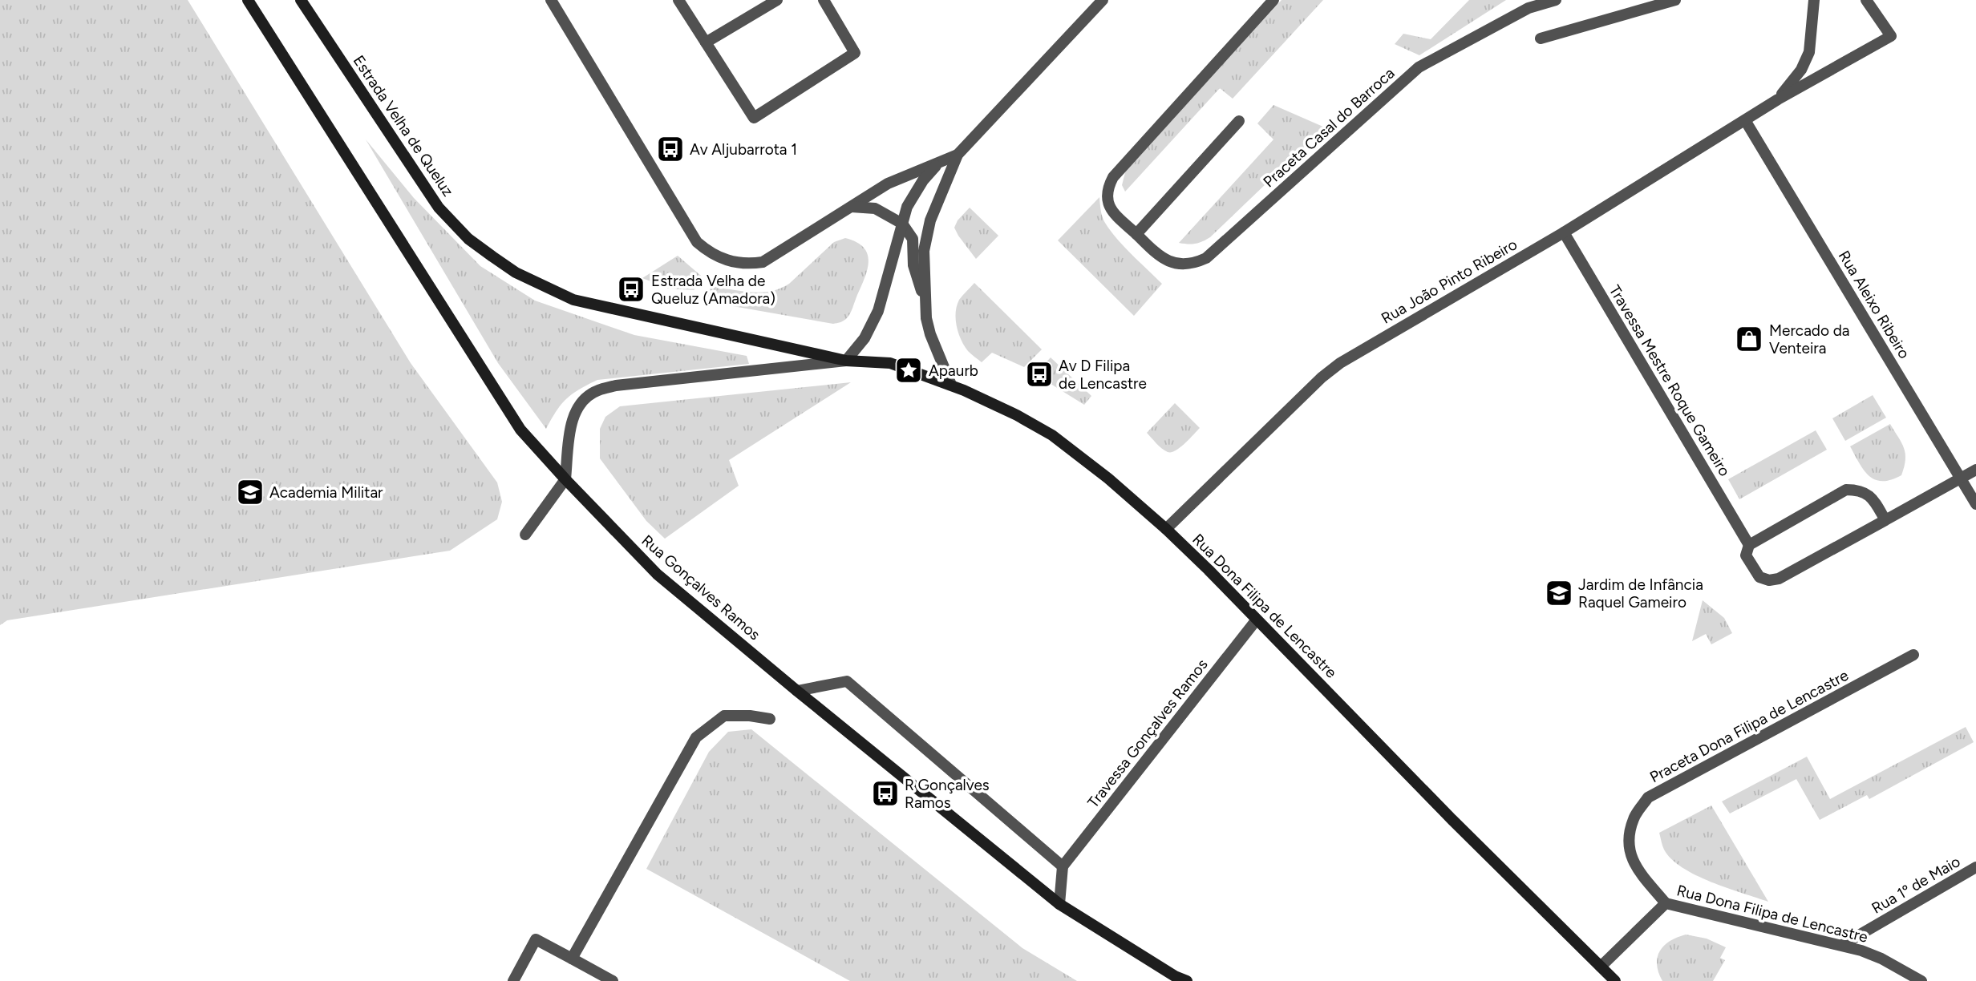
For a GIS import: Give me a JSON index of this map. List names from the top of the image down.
{
  "streets": {
    "main road": ["Estrada Velha de Queluz", "Rua Gonçalves Ramos", "Rua Dona Filipa de Lencastre"],
    "street": [
      "Praceta Casal do Barroca",
      "Rua João Pinto Ribeiro",
      "Rua Aleixo Ribeiro",
      "Travessa Mestre Roque Gameiro",
      "Praceta Dona Filipa de Lencastre",
      "Travessa Gonçalves Ramos",
      "Rua 1º de Maio"
    ]
  },
  "crossings": [
    ["Estrada Velha de Queluz", "Rua Dona Filipa de Lencastre"],
    ["Rua João Pinto Ribeiro", "Rua Aleixo Ribeiro"],
    ["Rua João Pinto Ribeiro", "Travessa Mestre Roque Gameiro"],
    ["Rua João Pinto Ribeiro", "Rua Dona Filipa de Lencastre"],
    ["Rua Dona Filipa de Lencastre", "Praceta Dona Filipa de Lencastre"],
    ["Rua Dona Filipa de Lencastre", "Travessa Gonçalves Ramos"],
    ["Rua Dona Filipa de Lencastre", "Rua 1º de Maio"]
  ],
  "places": {
    "bus stop": [
      "Av Aljubarrota 1",
      "Estrada Velha de Queluz (Amadora)",
      "Av D Filipa de Lencastre",
      "R Gonçalves Ramos"
    ],
    "shop": ["Mercado da Venteira"],
    "place": ["Apaurb"],
    "school or university": ["Academia Militar", "Jardim de Infância Raquel Gameiro"]
  }
}
